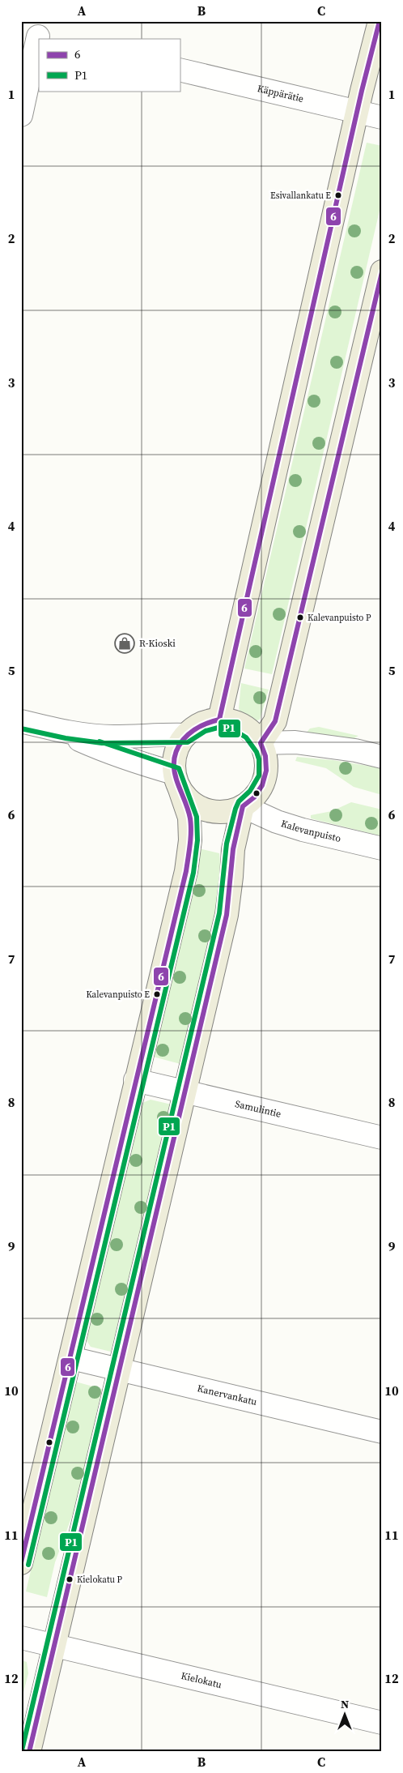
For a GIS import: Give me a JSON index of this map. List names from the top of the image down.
{
  "streets": {
    "street": [
      "Käppärätie",
      "Kalevanpuisto",
      "Samulintie",
      "Kanervankatu",
      "Kielokatu"
    ]
  },
  "places": {
    "other": [
      "Esivallankatu E",
      "Kalevanpuisto P",
      "Kalevanpuisto E",
      "Kielokatu P"
    ],
    "shop": ["R-Kioski"]
  },
  "lines": ["transit line 6", "transit line P1"],
  "legend": ["6", "P1"],
  "north": "top",
  "grid": {
    "columns": ["A", "B", "C"],
    "rows": [
      "1",
      "2",
      "3",
      "4",
      "5",
      "6",
      "7",
      "8",
      "9",
      "10",
      "11",
      "12"
    ]
  }
}
